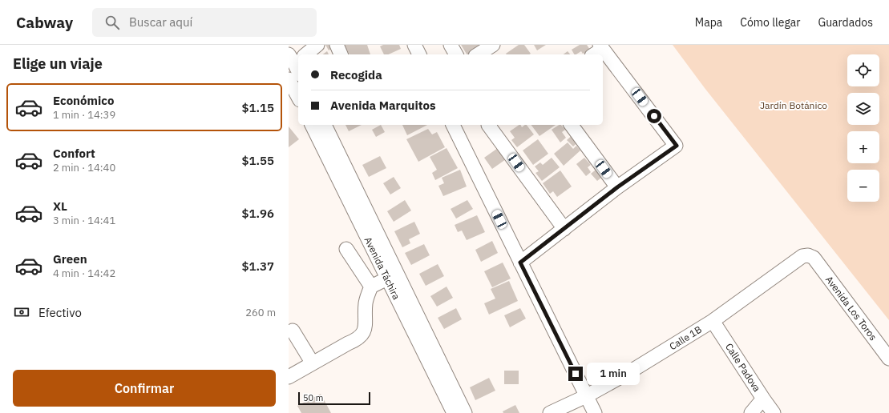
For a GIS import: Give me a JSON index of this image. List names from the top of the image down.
{
  "streets": {
    "street": [
      "Avenida Táchira",
      "Avenida Los Toros",
      "Calle 1B",
      "Calle Padova"
    ]
  },
  "crossings": [
    ["Avenida Los Toros", "Calle 1B"],
    ["Calle 1B", "Calle Padova"]
  ],
  "parks": ["Jardín Botánico"],
  "scale_bar": "50 m",
  "page": {
    "header": "Cabway",
    "search": "Buscar aquí",
    "nav": ["Mapa", "Cómo llegar", "Guardados"],
    "heading": "Elige un viaje",
    "map_buttons": ["+", "−"],
    "banner": ["Recogida", "Avenida Marquitos"],
    "list": [
      {
        "name": "Económico",
        "note": "1 min · 14:39",
        "value": "$1.15"
      },
      {
        "name": "Confort",
        "note": "2 min · 14:40",
        "value": "$1.55"
      },
      {
        "name": "XL",
        "note": "3 min · 14:41",
        "value": "$1.96"
      },
      {
        "name": "Green",
        "note": "4 min · 14:42",
        "value": "$1.37"
      }
    ],
    "pay": ["Efectivo", "260 m"],
    "bubble": "1 min",
    "buttons": "Confirmar",
    "scale": "50 m"
  }
}
